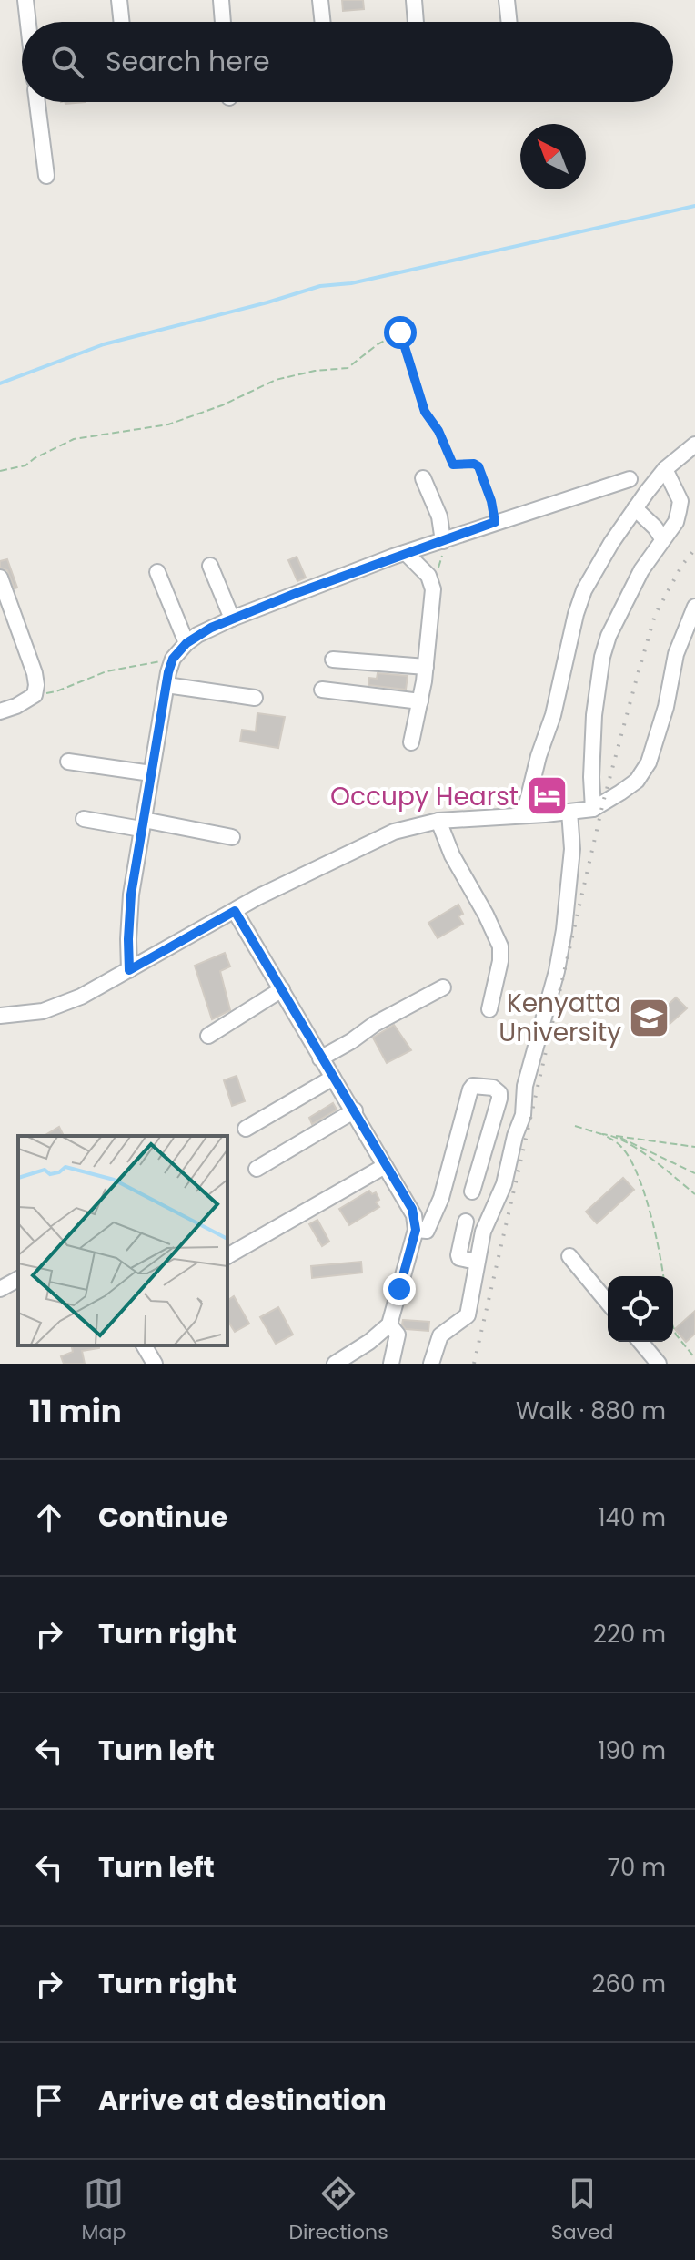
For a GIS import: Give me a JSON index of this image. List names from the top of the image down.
{
  "places": {
    "hotel": ["Occupy Hearst"],
    "school or university": ["Kenyatta University"]
  },
  "north": "top left",
  "page": {
    "search": "Search here",
    "heading": ["11 min", "Walk · 880 m"],
    "list": [
      ["Continue", "140 m"],
      ["Turn right", "220 m"],
      ["Turn left", "190 m"],
      ["Turn left", "70 m"],
      ["Turn right", "260 m"],
      "Arrive at destination"
    ],
    "nav": ["Map", "Directions", "Saved"]
  }
}
